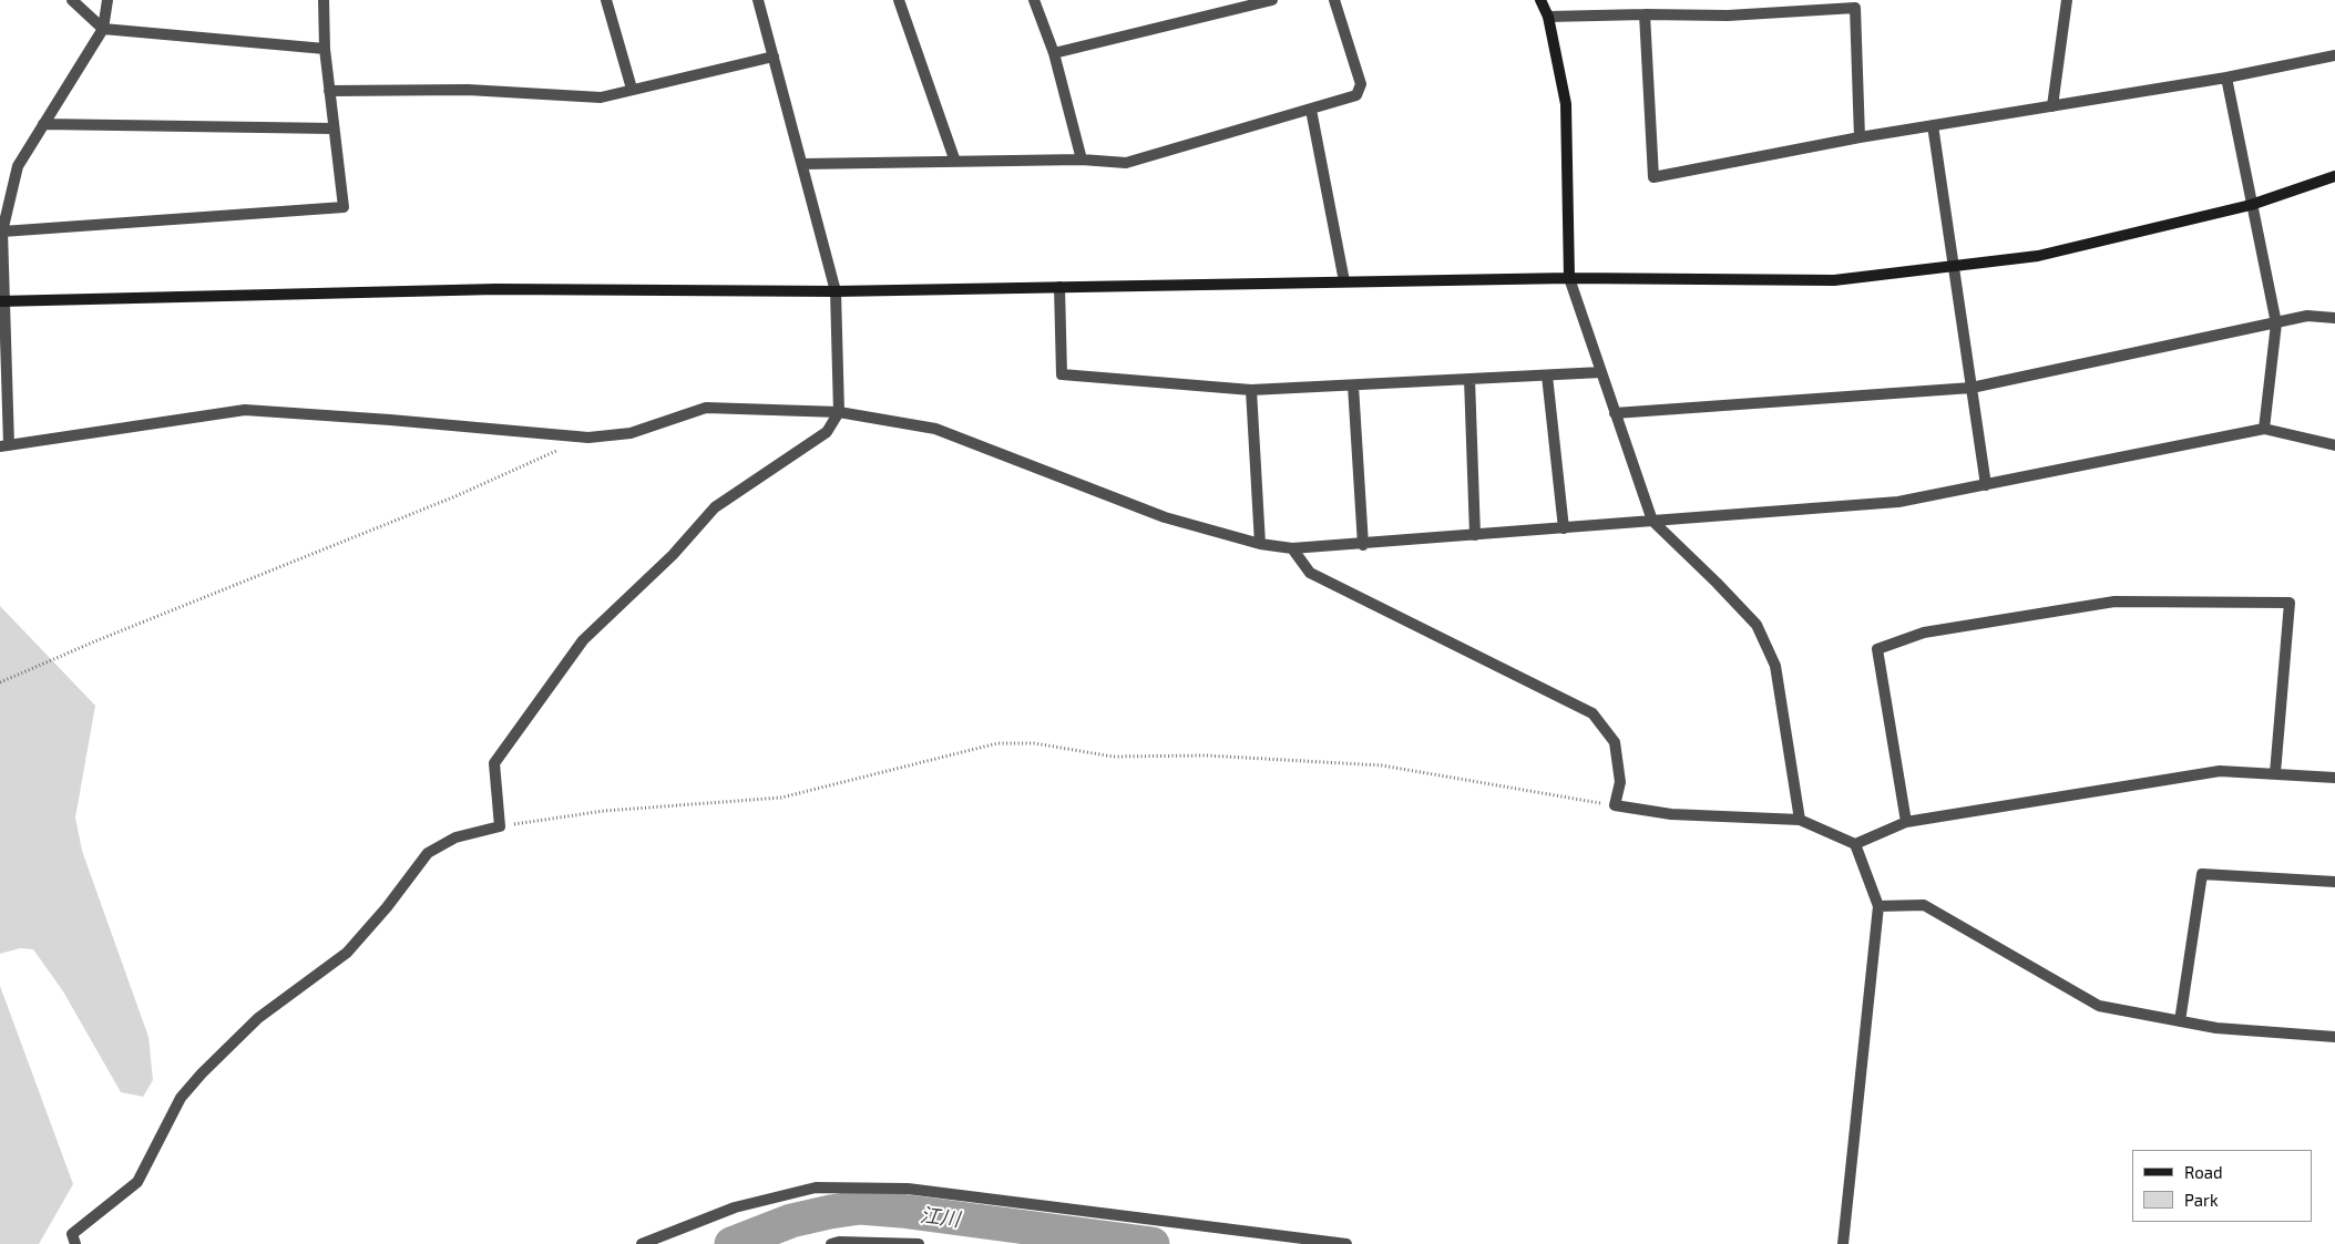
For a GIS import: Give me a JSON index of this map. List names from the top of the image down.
{
  "water": ["江川"],
  "legend": ["Road", "Park"]
}
